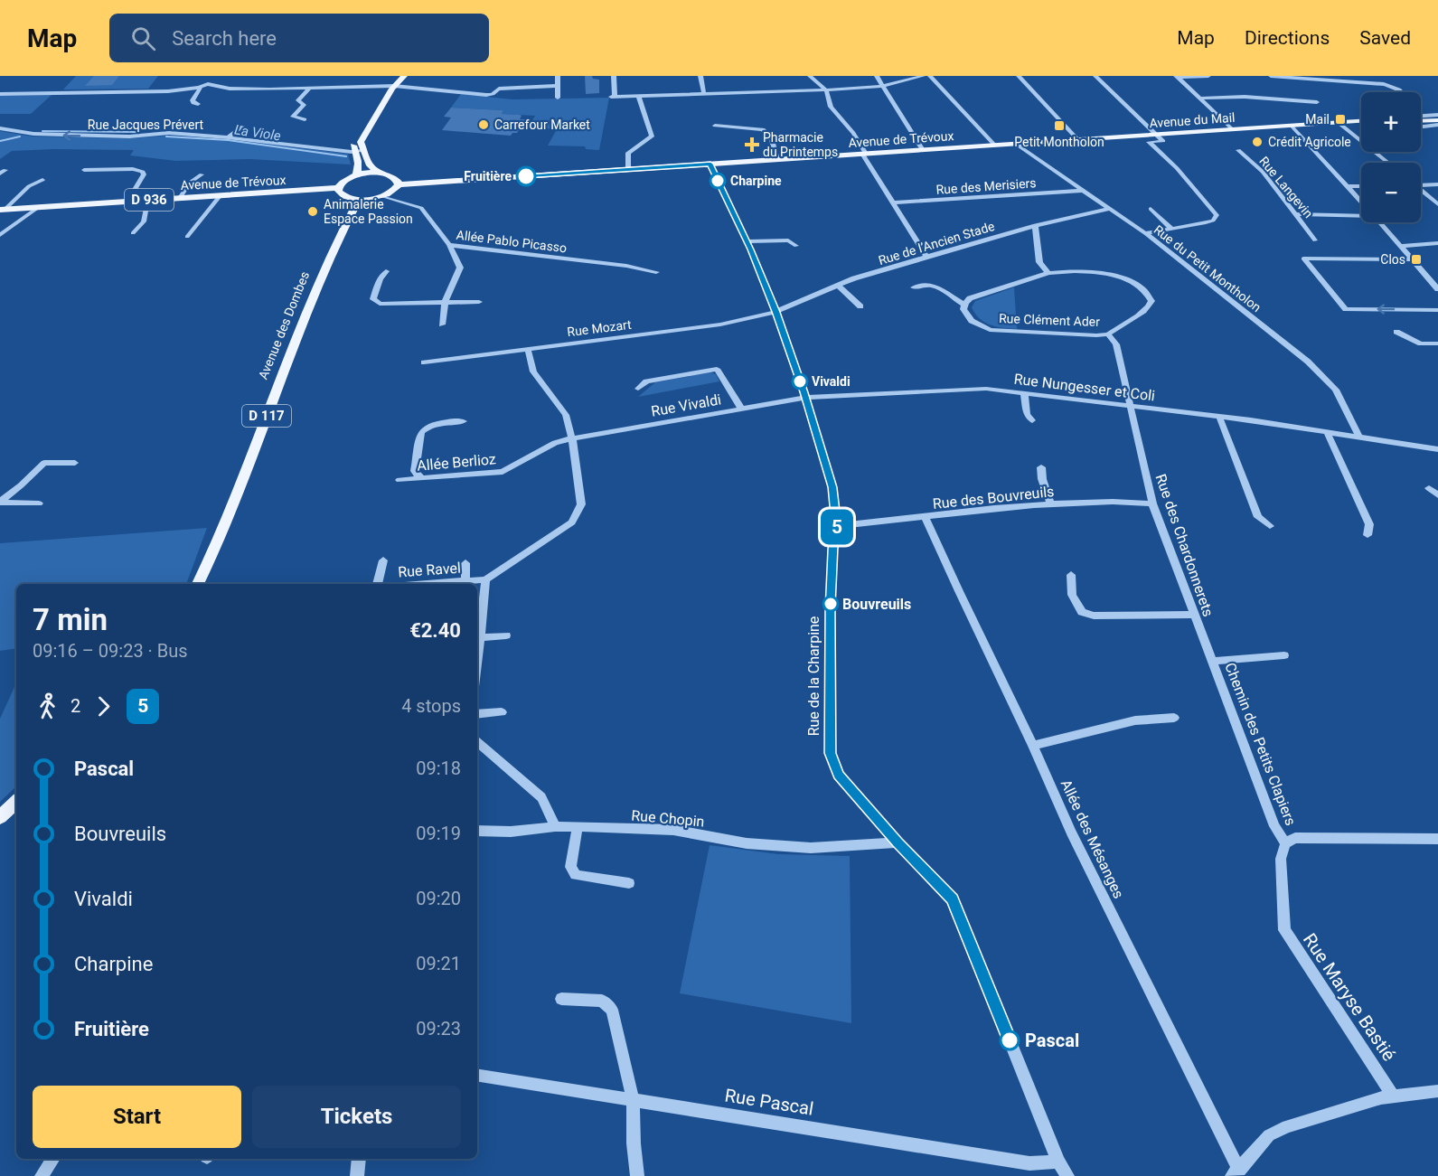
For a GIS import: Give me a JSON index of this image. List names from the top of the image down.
{
  "streets": {
    "main road": [
      "Avenue du Mail",
      "Avenue de Trévoux",
      "D 936",
      "Avenue des Dombes",
      "D 117"
    ],
    "street": [
      "Rue Jacques Prévert",
      "Rue des Merisiers",
      "Rue Langevin",
      "Allée Pablo Picasso",
      "Rue de l’Ancien Stade",
      "Rue du Petit Montholon",
      "Rue Clément Ader",
      "Rue Mozart",
      "Rue Nungesser et Coli",
      "Rue Vivaldi",
      "Allée Berlioz",
      "Rue des Bouvreuils",
      "Rue des Chardonnerets",
      "Rue Ravel",
      "Rue de la Charpine",
      "Chemin des Petits Clapiers",
      "Rue Chopin",
      "Allée des Mésanges",
      "Rue Maryse Bastié",
      "Rue Pascal"
    ]
  },
  "crossings": [
    ["Avenue du Mail", "Avenue de Trévoux"],
    ["Avenue du Mail", "Rue du Petit Montholon"],
    ["Avenue de Trévoux", "Rue du Petit Montholon"],
    ["Avenue de Trévoux", "Rue de la Charpine"],
    ["Rue des Merisiers", "Rue du Petit Montholon"],
    ["Rue de l’Ancien Stade", "Rue du Petit Montholon"],
    ["Rue de l’Ancien Stade", "Rue Mozart"],
    ["Rue de l’Ancien Stade", "Rue de la Charpine"],
    ["Rue du Petit Montholon", "Rue Nungesser et Coli"],
    ["Rue Clément Ader", "Rue des Chardonnerets"],
    ["Rue Mozart", "Rue de la Charpine"],
    ["Rue Nungesser et Coli", "Rue Vivaldi"],
    ["Rue Nungesser et Coli", "Rue des Chardonnerets"],
    ["Rue Nungesser et Coli", "Rue de la Charpine"],
    ["Rue Vivaldi", "Allée Berlioz"],
    ["Rue Vivaldi", "Rue de la Charpine"],
    ["Rue des Bouvreuils", "Rue des Chardonnerets"],
    ["Rue des Bouvreuils", "Rue de la Charpine"],
    ["Rue des Bouvreuils", "Allée des Mésanges"],
    ["Rue des Chardonnerets", "Chemin des Petits Clapiers"],
    ["Rue de la Charpine", "Rue Chopin"],
    ["Rue de la Charpine", "Rue Pascal"],
    ["Chemin des Petits Clapiers", "Rue Maryse Bastié"]
  ],
  "water": ["La Viole"],
  "places": {
    "transit": ["Mail", "Petit Montholon", "Clos"],
    "other": [
      "Carrefour Market",
      "Crédit Agricole",
      "Fruitière",
      "Charpine",
      "Animalerie Espace Passion",
      "Vivaldi",
      "Bouvreuils",
      "Pascal"
    ],
    "health": ["Pharmacie du Printemps"]
  },
  "lines": ["bus line 5"],
  "page": {
    "header": "Map",
    "search": "Search here",
    "nav": ["Map", "Directions", "Saved"],
    "on_map": "5",
    "map_buttons": ["+", "−"],
    "heading": ["7 min", "09:16 – 09:23 · Bus", "€2.40"],
    "legs": ["2", "5", "4 stops"],
    "list": [
      {
        "name": "Pascal",
        "value": "09:18"
      },
      {
        "name": "Bouvreuils",
        "value": "09:19"
      },
      {
        "name": "Vivaldi",
        "value": "09:20"
      },
      {
        "name": "Charpine",
        "value": "09:21"
      },
      {
        "name": "Fruitière",
        "value": "09:23"
      }
    ],
    "buttons": ["Start", "Tickets"]
  }
}
